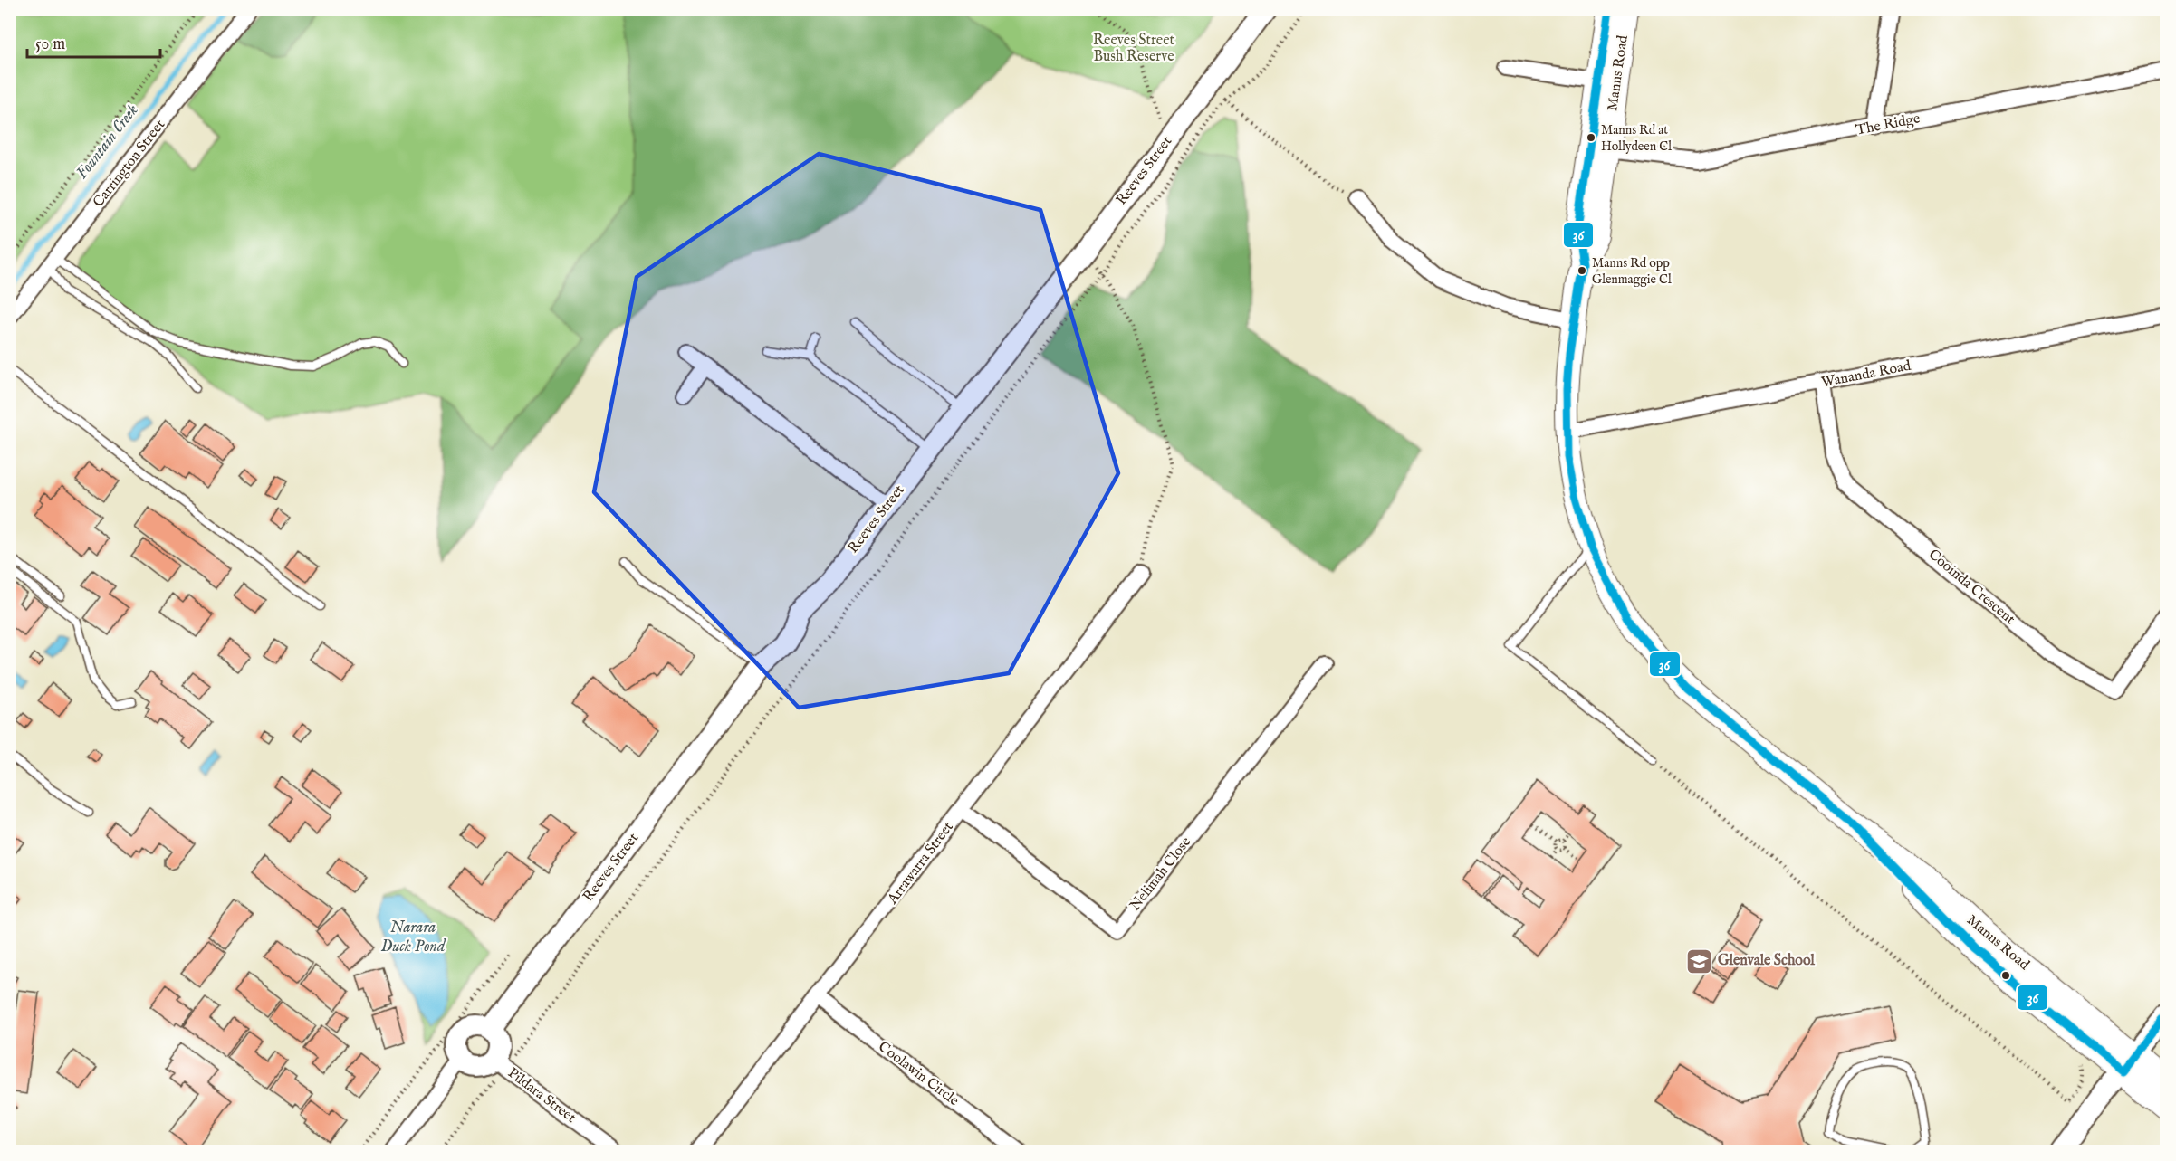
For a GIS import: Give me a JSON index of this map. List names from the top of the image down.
{
  "streets": {
    "main road": ["Manns Road"],
    "street": [
      "The Ridge",
      "Carrington Street",
      "Reeves Street",
      "Wananda Road",
      "Cooinda Crescent",
      "Arrawarra Street",
      "Nelimah Close",
      "Coolawin Circle",
      "Pildara Street"
    ]
  },
  "crossings": [
    ["Manns Road", "The Ridge"],
    ["Manns Road", "Wananda Road"],
    ["Reeves Street", "Pildara Street"],
    ["Wananda Road", "Cooinda Crescent"],
    ["Arrawarra Street", "Nelimah Close"],
    ["Arrawarra Street", "Coolawin Circle"]
  ],
  "water": ["Fountain Creek", "Narara Duck Pond"],
  "parks": ["Reeves Street Bush Reserve"],
  "places": {
    "other": ["Manns Rd at Hollydeen Cl", "Manns Rd opp Glenmaggie Cl"],
    "school or university": ["Glenvale School"]
  },
  "lines": ["transit line 36"],
  "scale_bar": "50 m"
}
